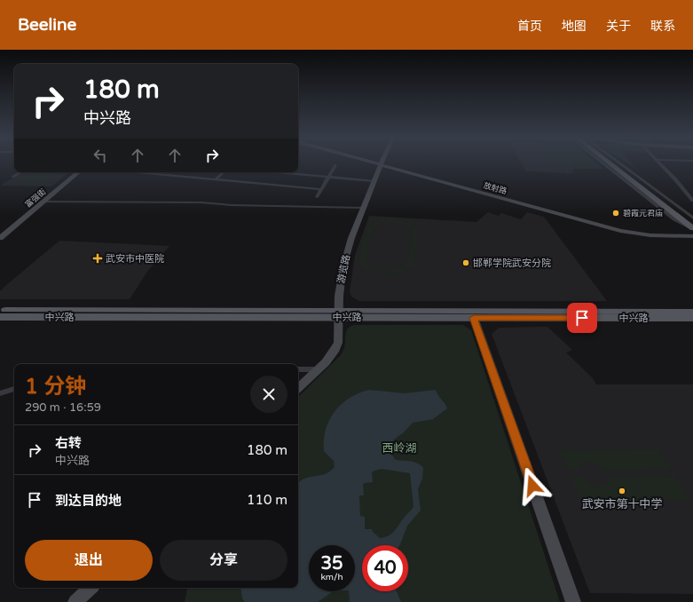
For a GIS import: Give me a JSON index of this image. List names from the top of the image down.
{
  "streets": {
    "main road": ["中兴路"],
    "street": ["放射路", "富强街", "游览路"]
  },
  "crossings": [
    ["放射路", "游览路"],
    ["游览路", "中兴路"]
  ],
  "parks": ["西岭湖"],
  "places": {
    "other": ["碧霞元君庙", "邯郸学院武安分院", "武安市第十中学"],
    "health": ["武安市中医院"]
  },
  "page": {
    "header": "Beeline",
    "nav": [
      "首页",
      "地图",
      "关于",
      "联系"
    ],
    "turn": ["180 m", "中兴路"],
    "heading": ["1 分钟", "290 m · 16:59"],
    "list": [
      {
        "name": "右转",
        "note": "中兴路",
        "value": "180 m"
      },
      {
        "name": "到达目的地",
        "value": "110 m"
      }
    ],
    "buttons": ["退出", "分享"],
    "speed": "35 km/h",
    "limit": "40"
  }
}
